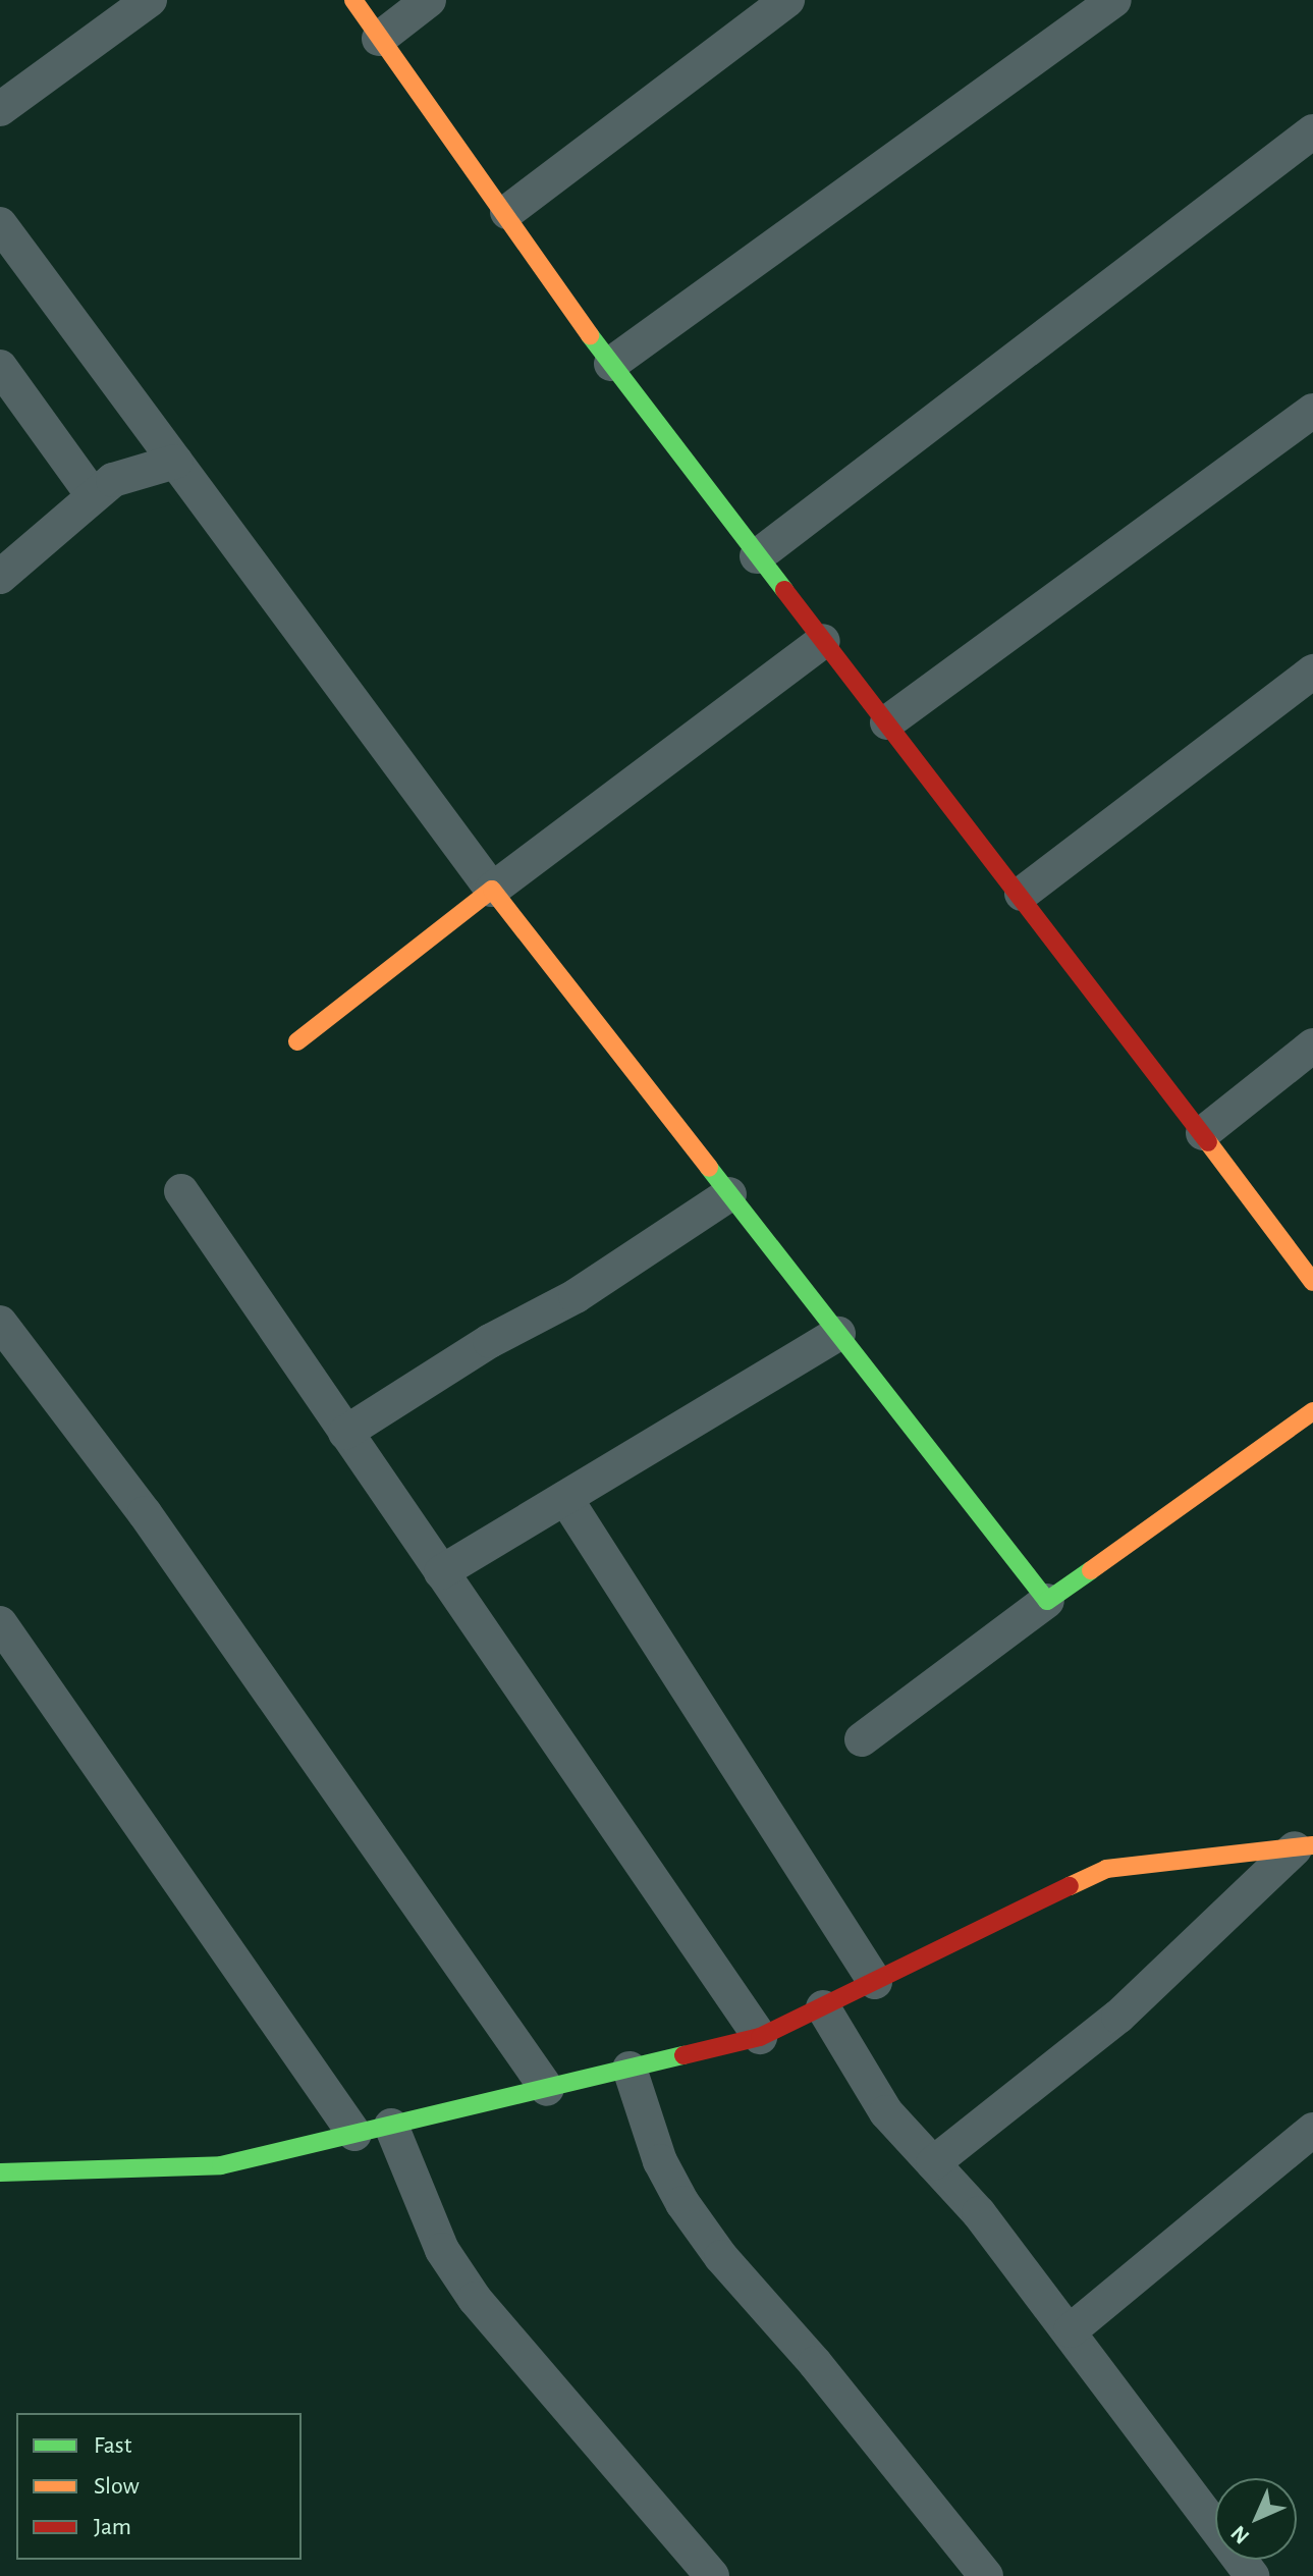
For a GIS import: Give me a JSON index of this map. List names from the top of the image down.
{
  "legend": ["Fast", "Slow", "Jam"],
  "north": "bottom left"
}
